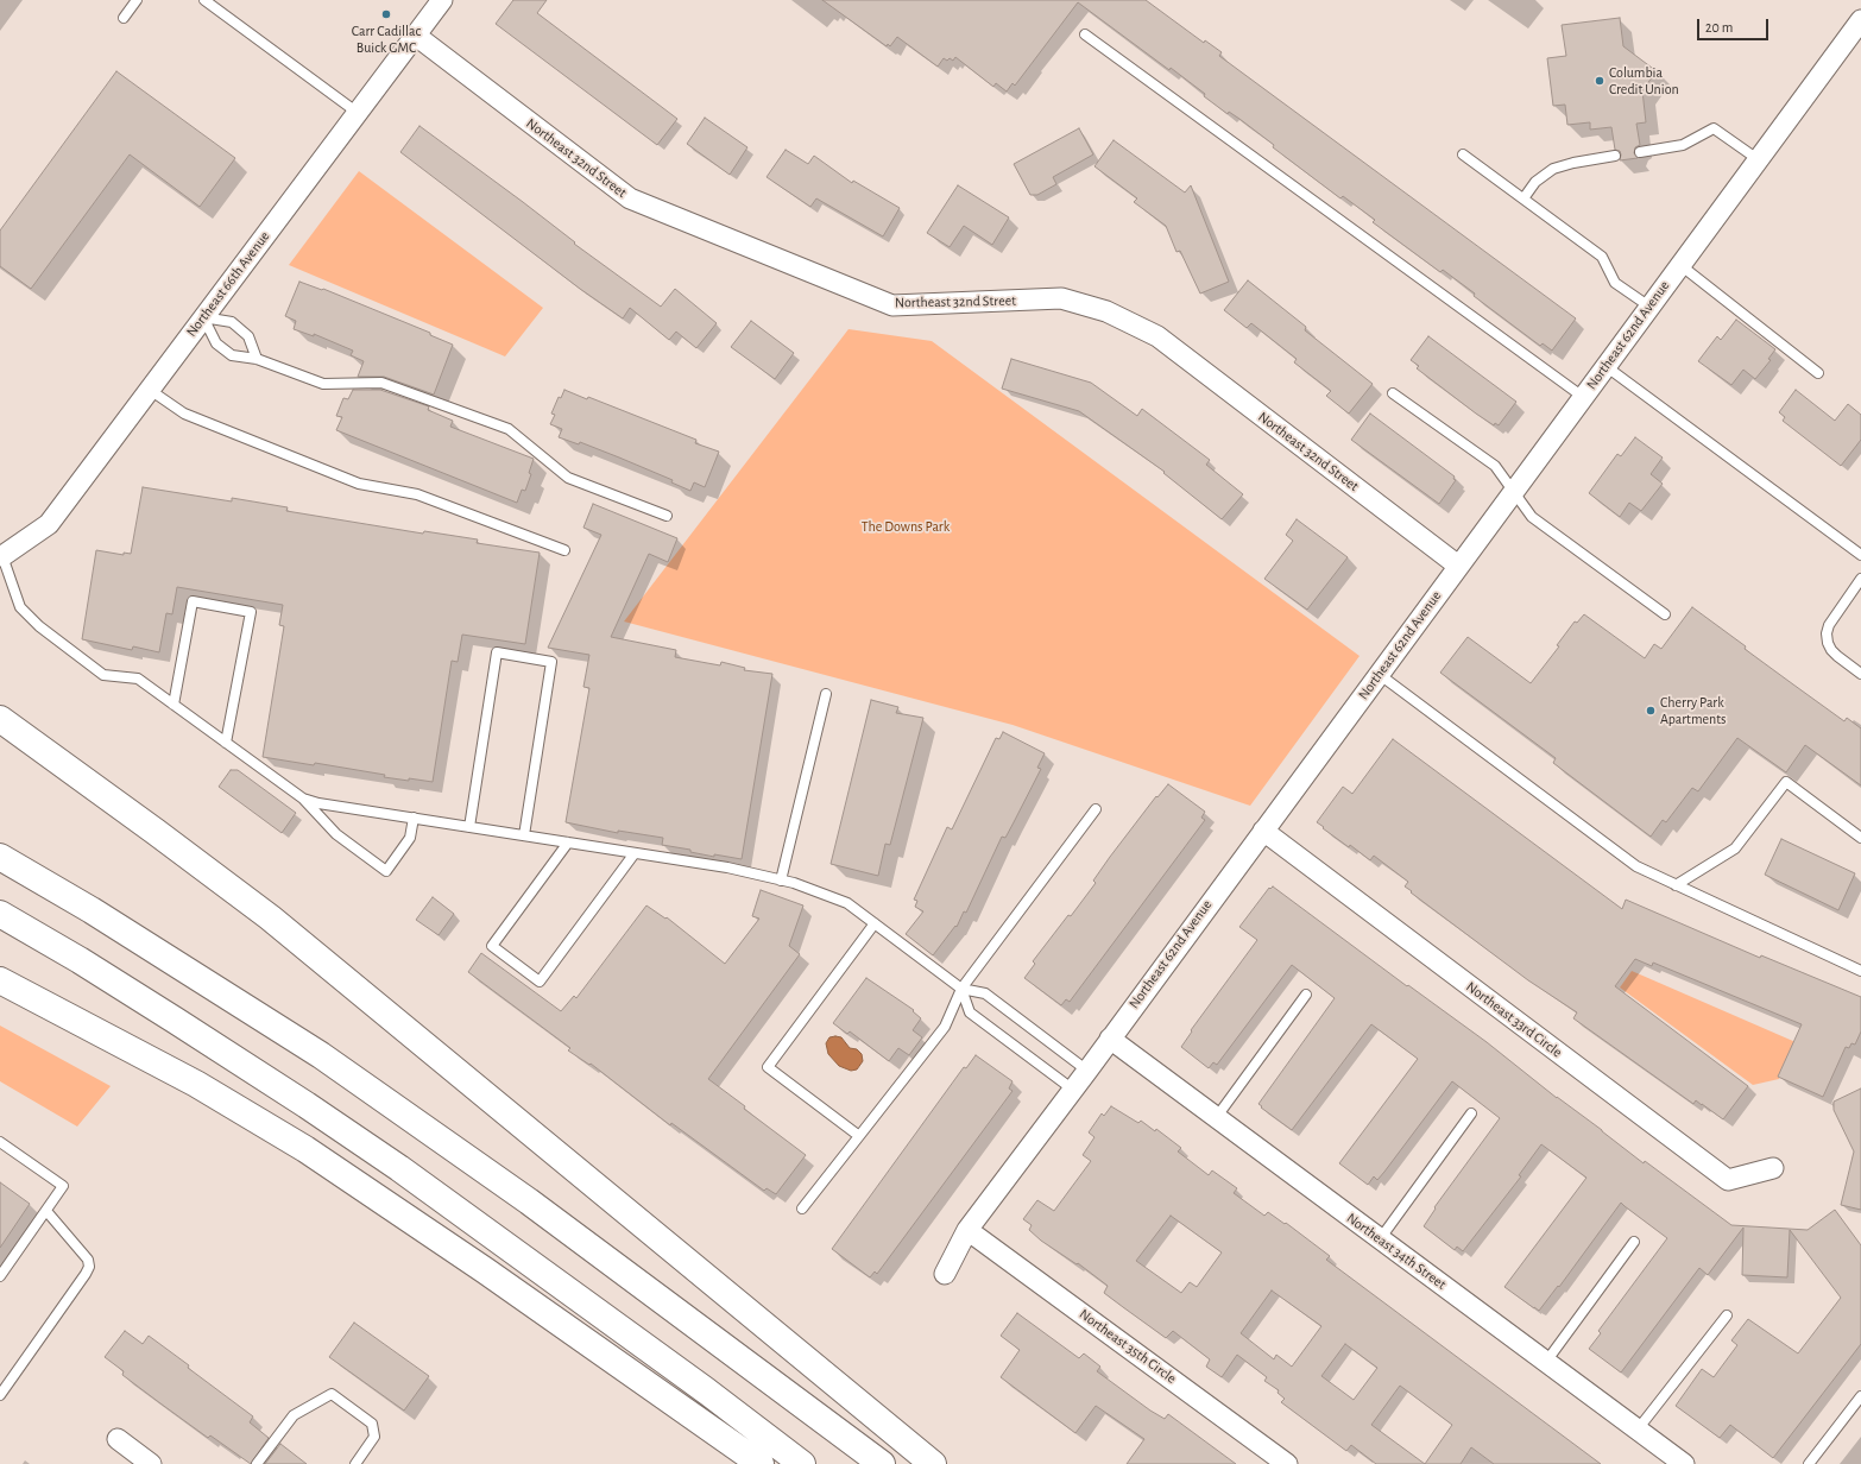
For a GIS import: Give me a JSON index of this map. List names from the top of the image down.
{
  "streets": {
    "street": [
      "Northeast 32nd Street",
      "Northeast 66th Avenue",
      "Northeast 62nd Avenue",
      "Northeast 33rd Circle",
      "Northeast 34th Street",
      "Northeast 35th Circle"
    ]
  },
  "crossings": [
    ["Northeast 32nd Street", "Northeast 66th Avenue"],
    ["Northeast 32nd Street", "Northeast 62nd Avenue"],
    ["Northeast 62nd Avenue", "Northeast 33rd Circle"],
    ["Northeast 62nd Avenue", "Northeast 34th Street"],
    ["Northeast 62nd Avenue", "Northeast 35th Circle"]
  ],
  "parks": ["The Downs Park"],
  "places": ["Carr Cadillac Buick GMC", "Columbia Credit Union", "Cherry Park Apartments"],
  "scale_bar": "20 m"
}
